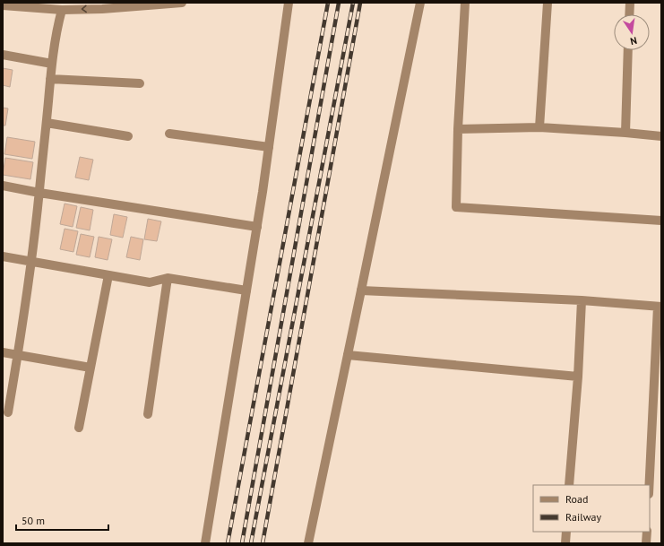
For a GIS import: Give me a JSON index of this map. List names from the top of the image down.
{
  "legend": ["Road", "Railway"],
  "scale_bar": "50 m",
  "north": "bottom"
}
